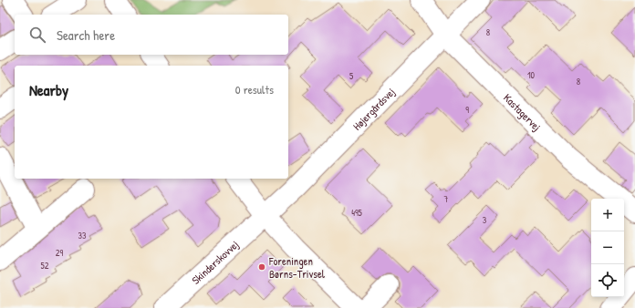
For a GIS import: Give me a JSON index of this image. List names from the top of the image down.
{
  "streets": {
    "street": ["Højergårdsvej", "Kastagervej", "Skinderskovvej"]
  },
  "crossings": [
    ["Højergårdsvej", "Kastagervej"],
    ["Højergårdsvej", "Skinderskovvej"]
  ],
  "places": ["Foreningen Børns-Trivsel"],
  "house_numbers": [
    "8",
    "10",
    "5",
    "8",
    "9",
    "7",
    "495",
    "3",
    "33",
    "29",
    "52"
  ],
  "page": {
    "search": "Search here",
    "heading": ["Nearby", "0 results"],
    "map_buttons": ["+", "−"]
  }
}
